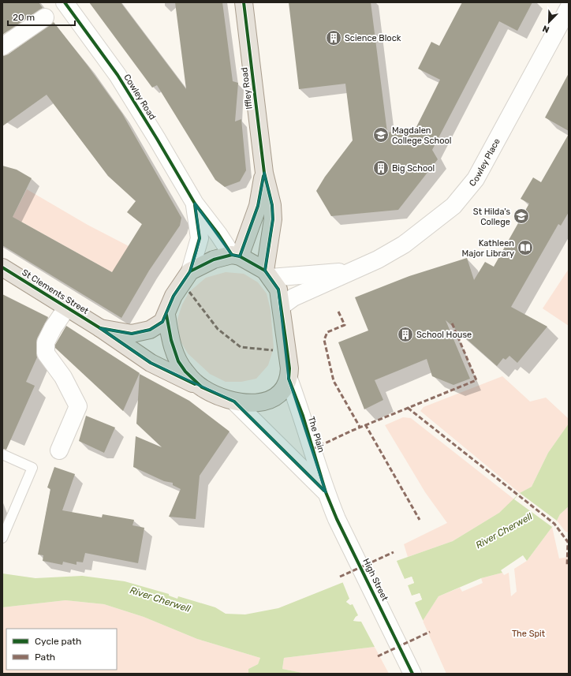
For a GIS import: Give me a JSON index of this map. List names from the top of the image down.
{
  "streets": {
    "main road": ["Iffley Road", "St Clements Street", "The Plain"],
    "street": ["Cowley Road", "Cowley Place", "High Street"]
  },
  "crossings": [
    ["Iffley Road", "Cowley Road"],
    ["Iffley Road", "Cowley Place"],
    ["Iffley Road", "The Plain"],
    ["Cowley Road", "The Plain"],
    ["Cowley Place", "The Plain"],
    ["The Plain", "High Street"]
  ],
  "water": ["River Cherwell"],
  "parks": ["The Spit"],
  "places": {
    "building": ["Science Block", "Big School", "School House"],
    "school or university": ["Magdalen College School", "St Hilda's College"],
    "library": ["Kathleen Major Library"]
  },
  "legend": ["Cycle path", "Path"],
  "scale_bar": "20 m",
  "north": "bottom left"
}
